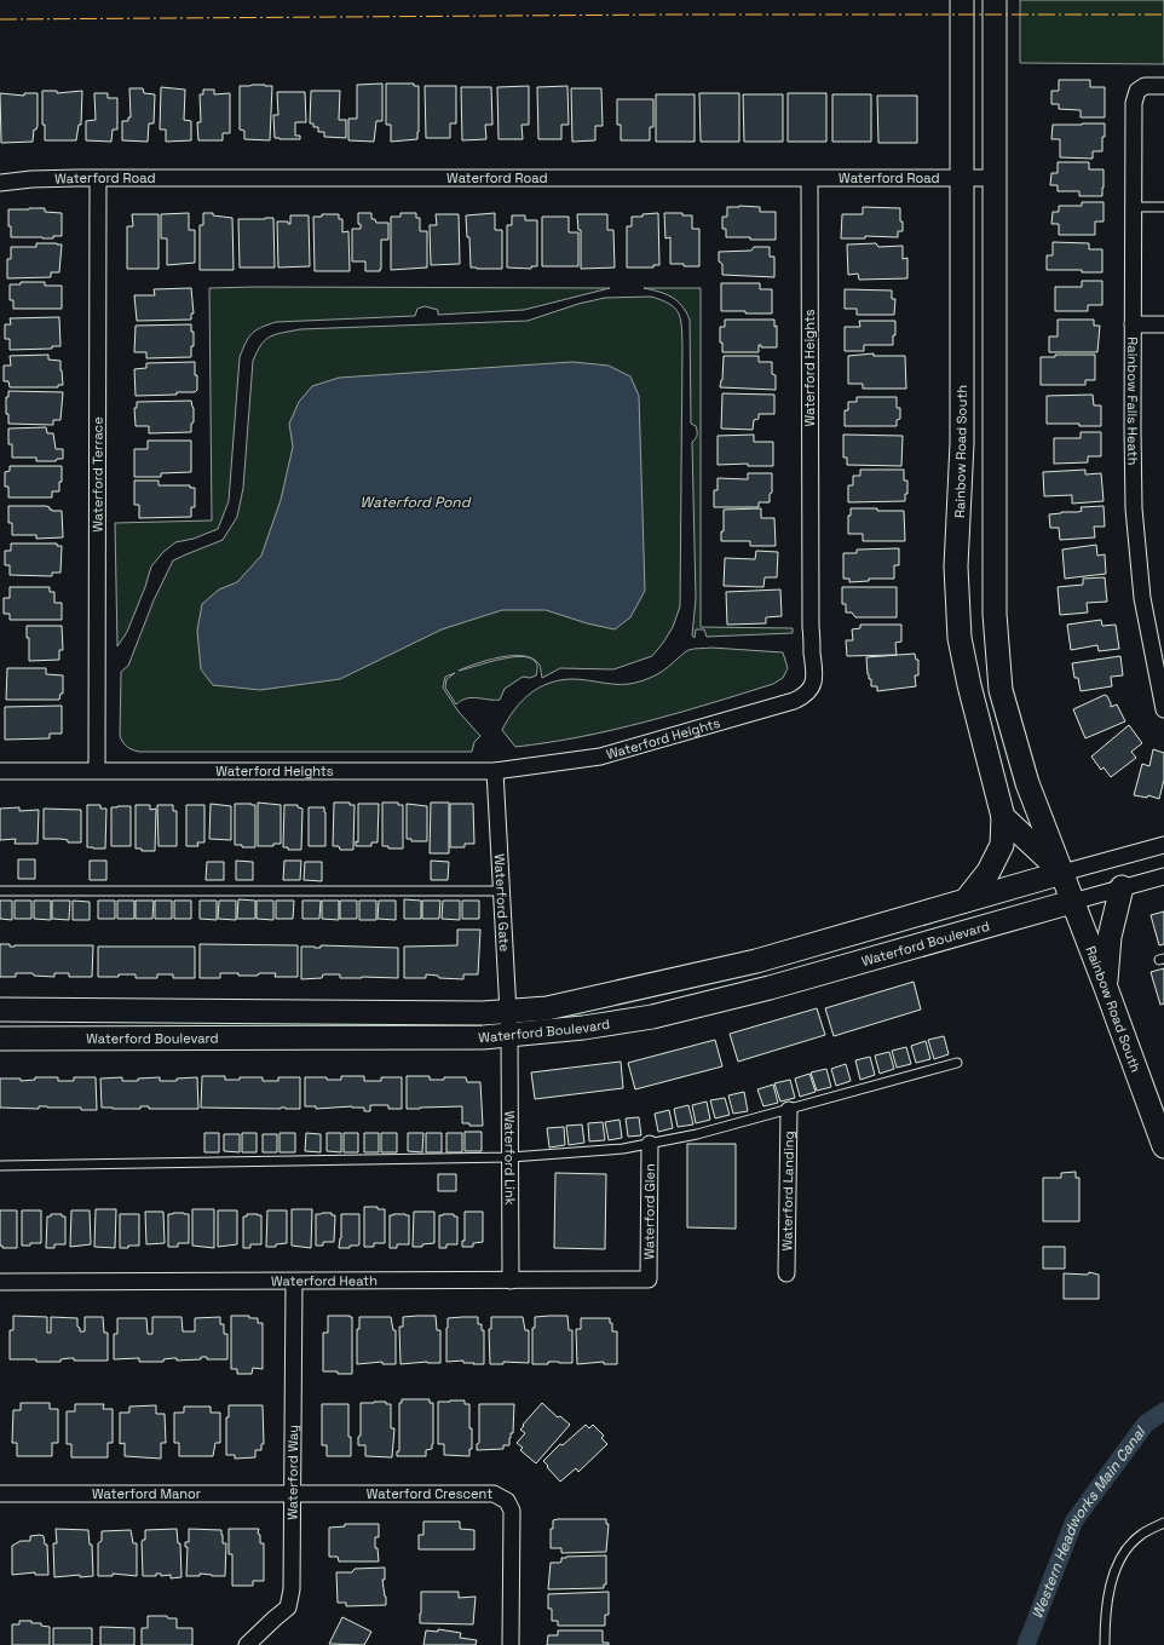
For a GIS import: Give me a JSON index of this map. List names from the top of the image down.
{
  "streets": {
    "main road": ["Rainbow Road South", "Waterford Boulevard"],
    "street": [
      "Waterford Road",
      "Waterford Heights",
      "Rainbow Falls Heath",
      "Waterford Terrace",
      "Waterford Gate",
      "Waterford Link",
      "Waterford Landing",
      "Waterford Glen",
      "Waterford Heath",
      "Waterford Way",
      "Waterford Manor",
      "Waterford Crescent"
    ]
  },
  "crossings": [
    ["Waterford Road", "Waterford Heights"],
    ["Waterford Road", "Rainbow Road South"],
    ["Waterford Road", "Waterford Terrace"],
    ["Waterford Heights", "Waterford Terrace"],
    ["Waterford Heights", "Waterford Gate"],
    ["Rainbow Road South", "Waterford Boulevard"],
    ["Waterford Gate", "Waterford Boulevard"],
    ["Waterford Gate", "Waterford Link"],
    ["Waterford Boulevard", "Waterford Link"],
    ["Waterford Link", "Waterford Heath"],
    ["Waterford Glen", "Waterford Heath"],
    ["Waterford Heath", "Waterford Way"],
    ["Waterford Way", "Waterford Manor"],
    ["Waterford Way", "Waterford Crescent"],
    ["Waterford Manor", "Waterford Crescent"]
  ],
  "water": ["Waterford Pond", "Western Headworks Main Canal"]
}
